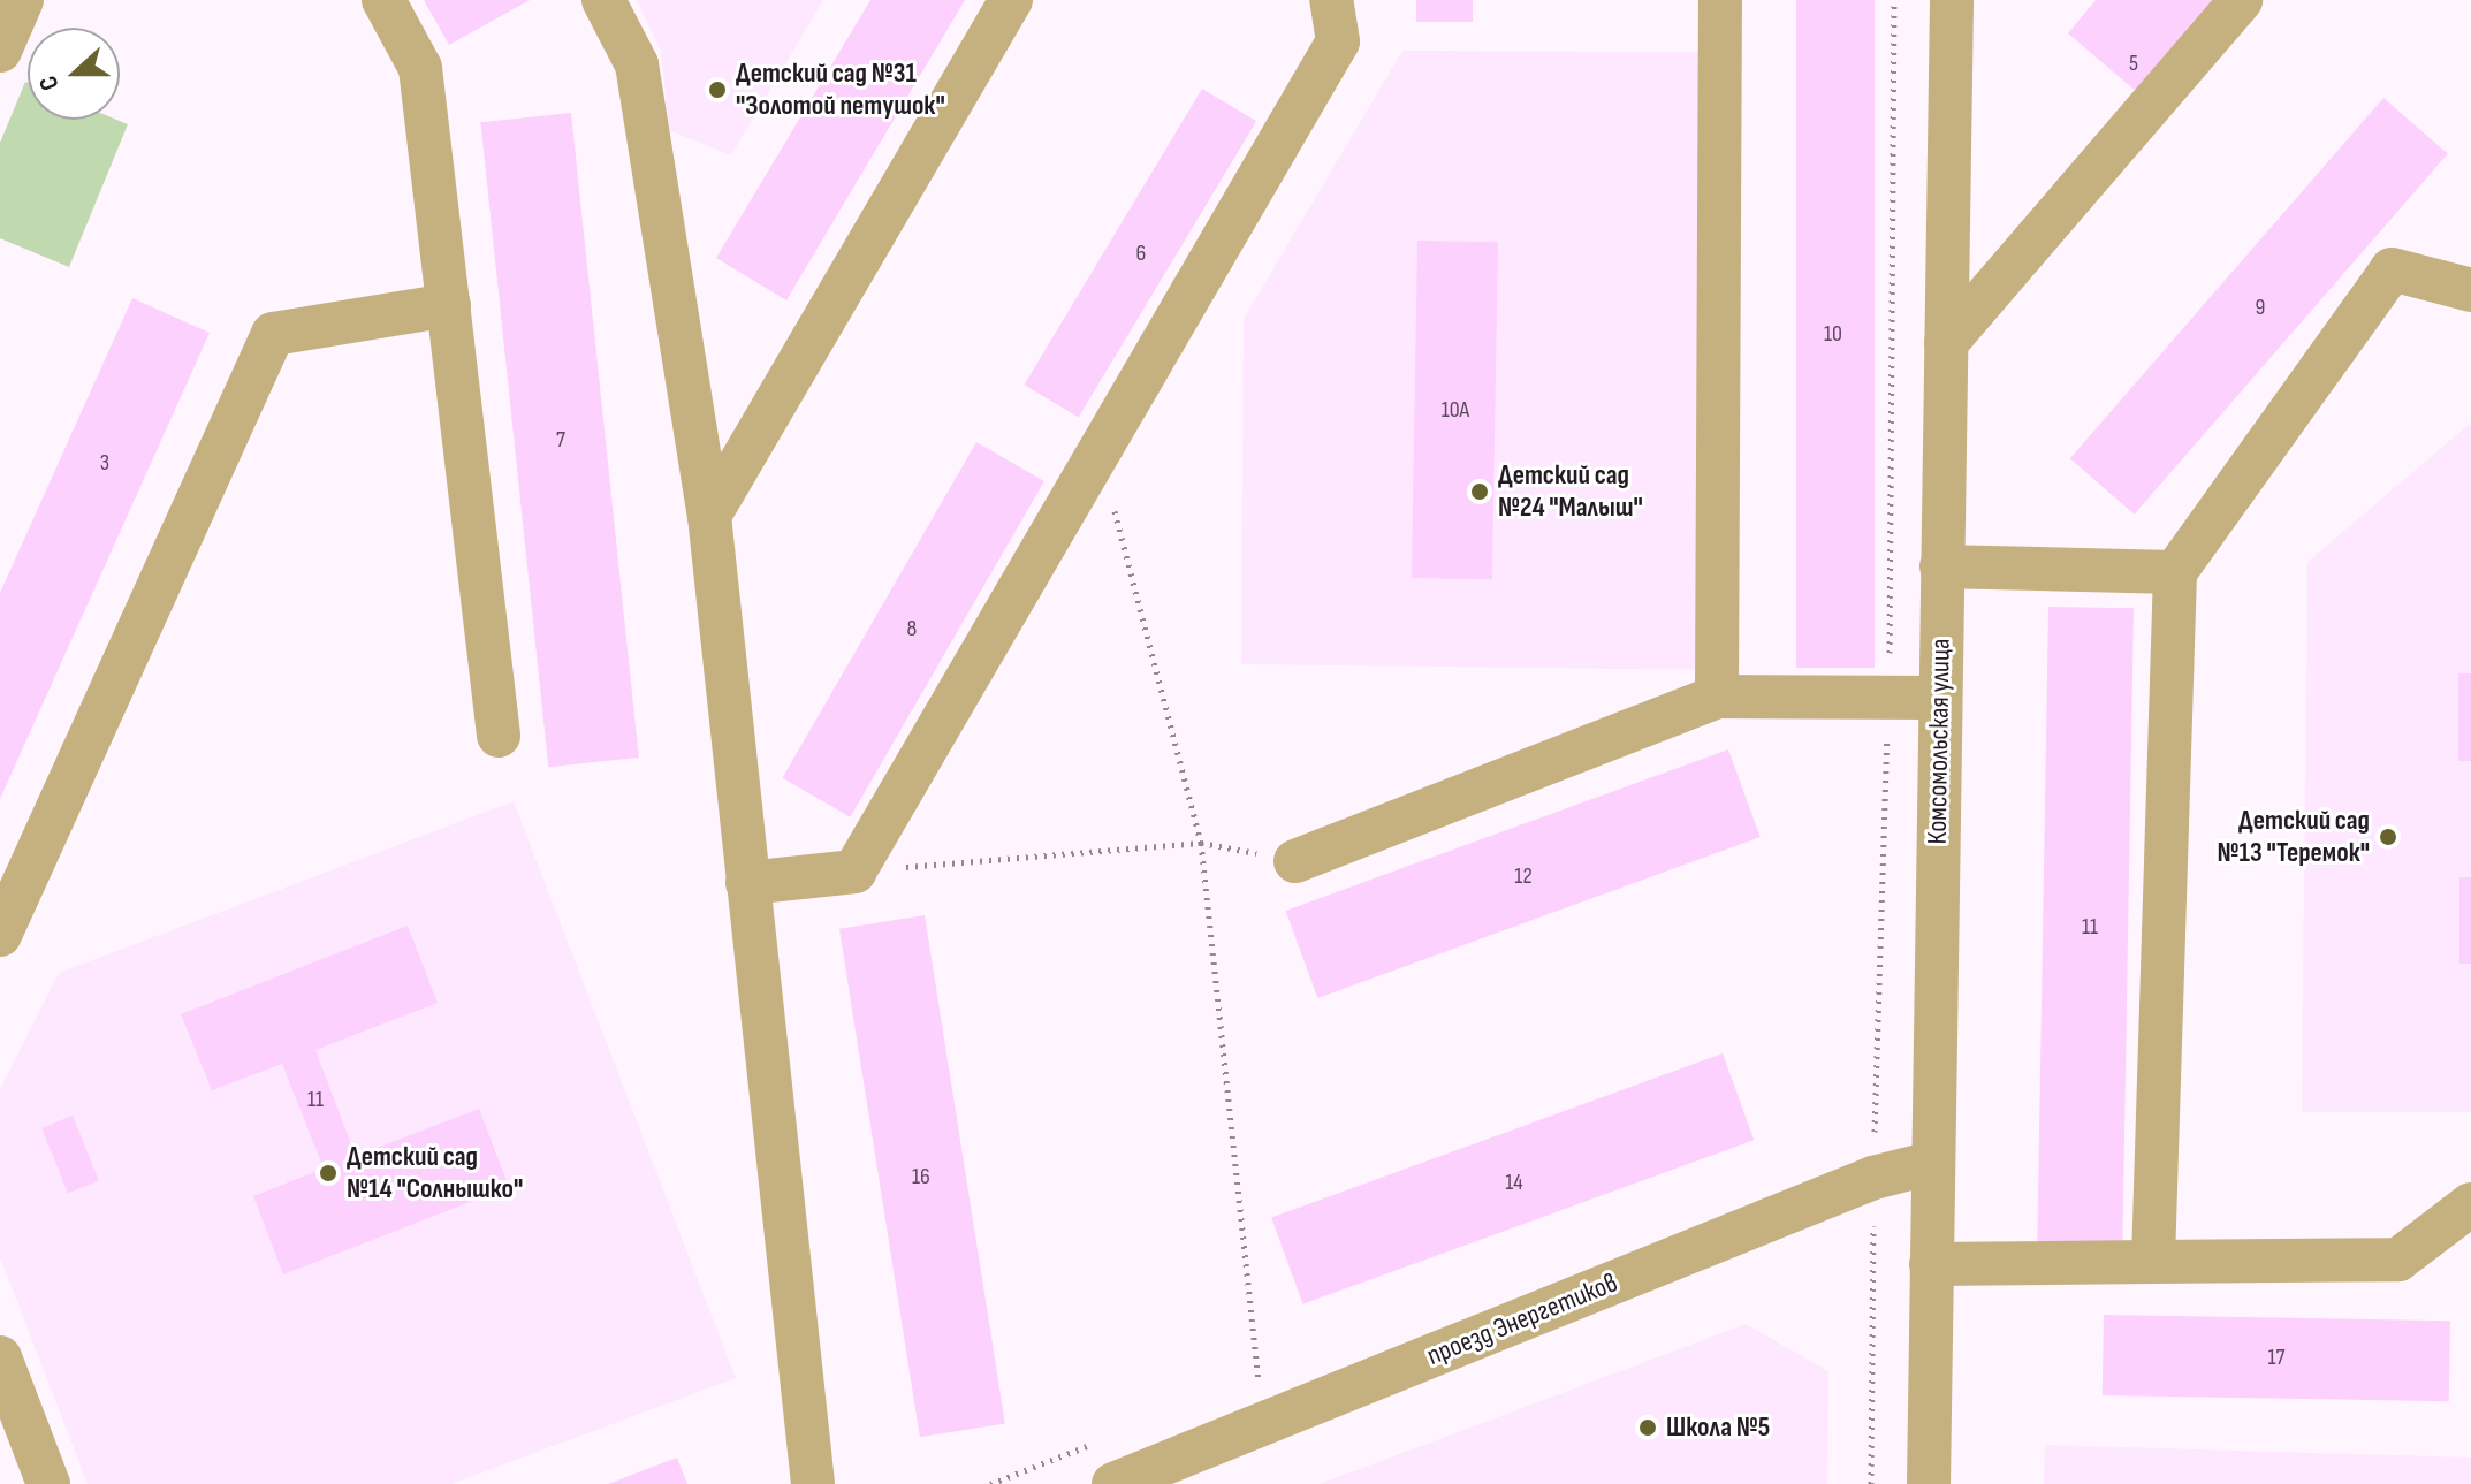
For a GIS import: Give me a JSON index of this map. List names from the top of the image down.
{
  "streets": {
    "street": ["Комсомольская улица", "проезд Энергетиков"]
  },
  "crossings": [
    ["Комсомольская улица", "проезд Энергетиков"]
  ],
  "places": [
    "Детский сад №31 \"Золотой петушок\"",
    "Детский сад №24 \"Малыш\"",
    "Детский сад №13 \"Теремок\"",
    "Детский сад №14 \"Солнышко\"",
    "Школа №5"
  ],
  "house_numbers": [
    "5",
    "6",
    "9",
    "10",
    "10А",
    "7",
    "3",
    "8",
    "12",
    "11",
    "11",
    "16",
    "14",
    "17"
  ],
  "north": "left"
}
